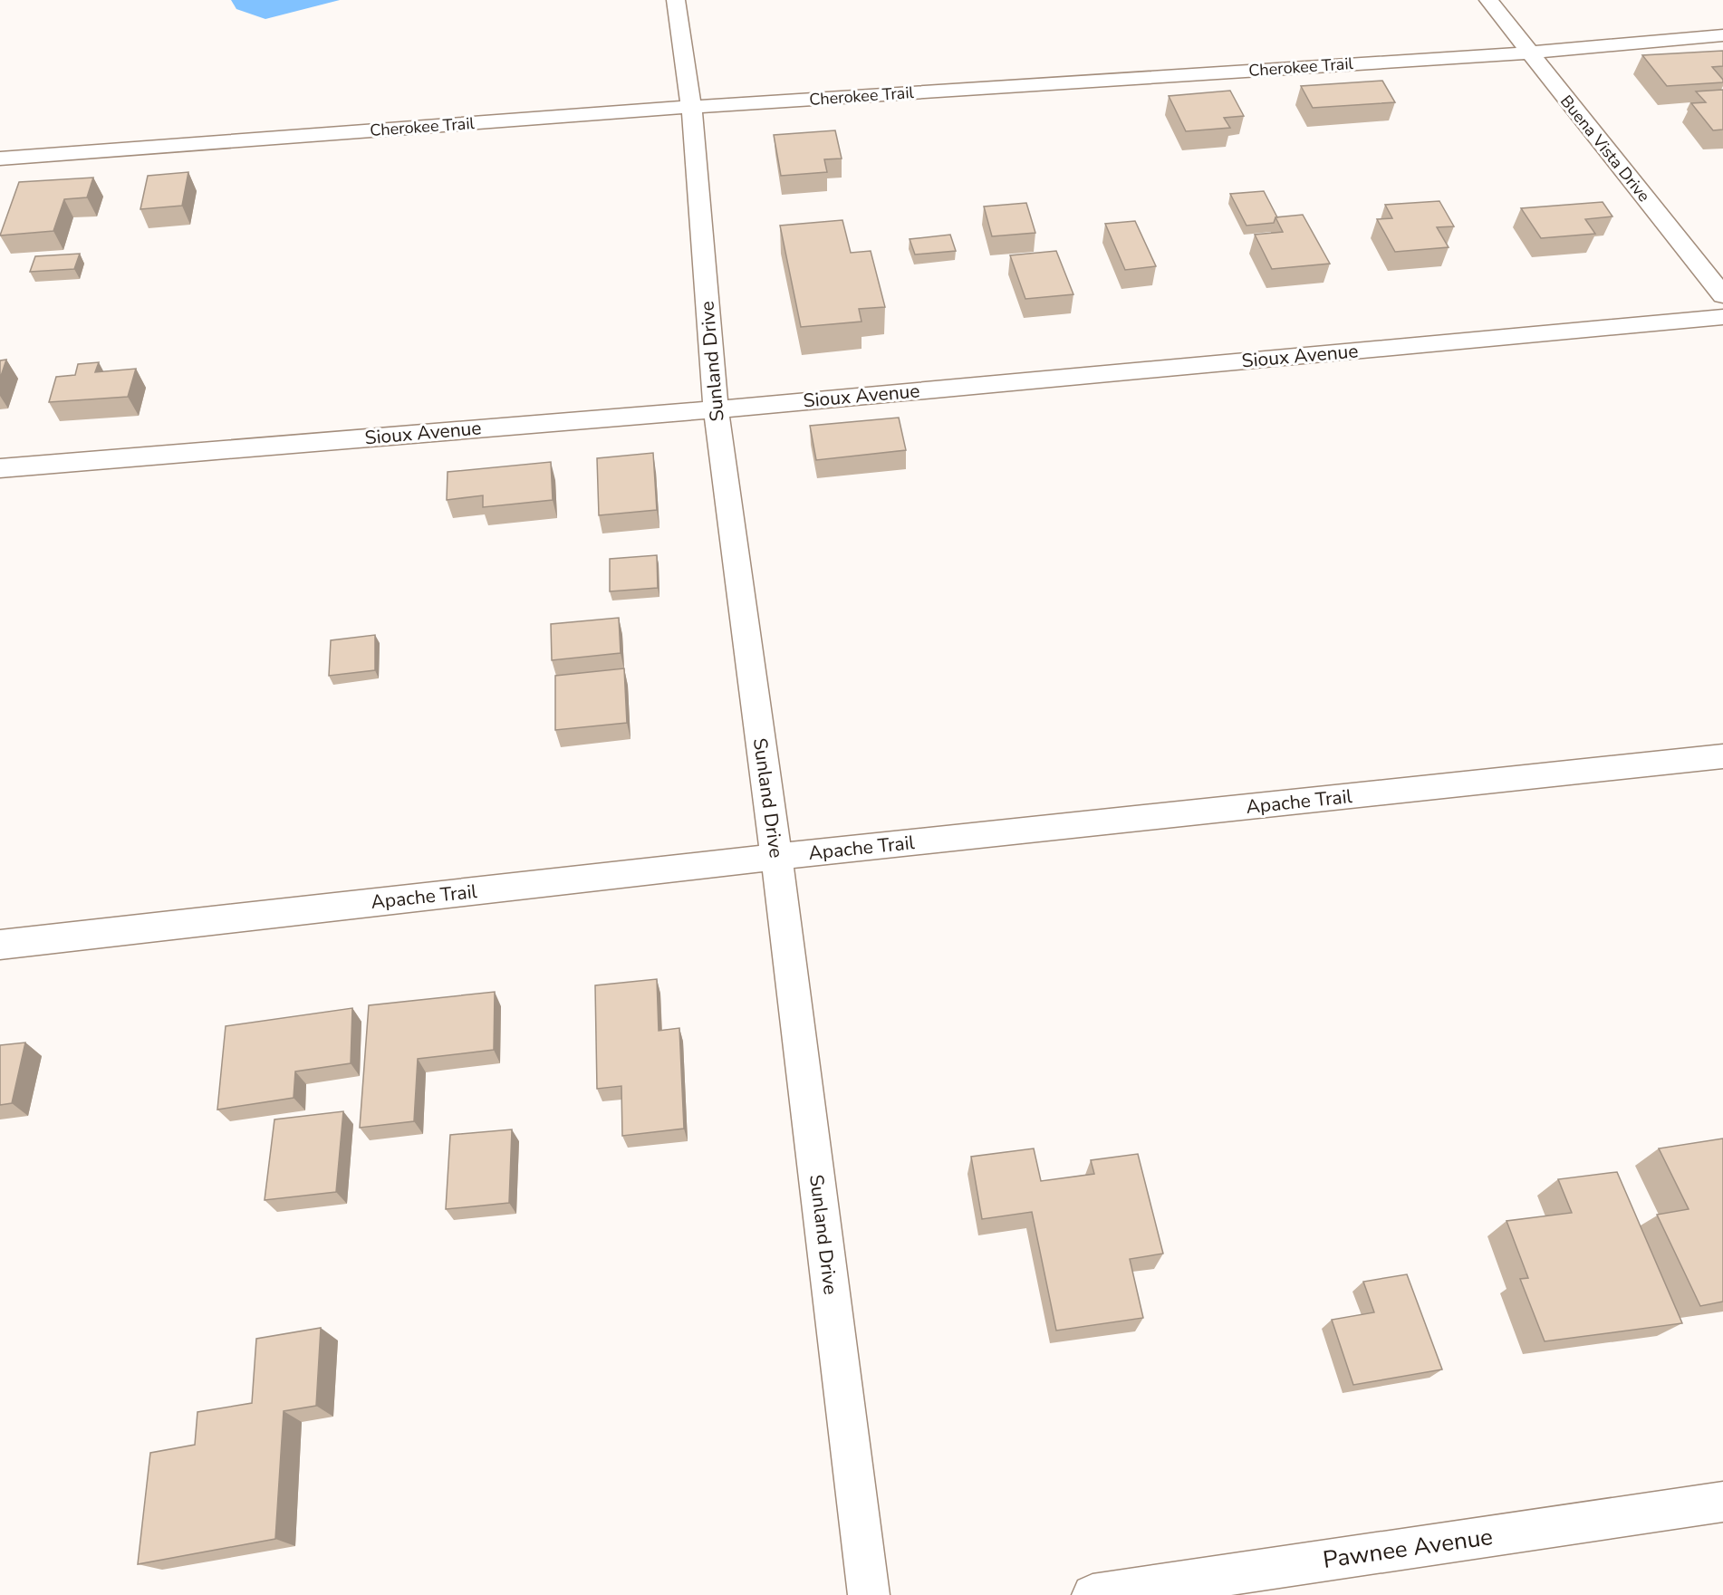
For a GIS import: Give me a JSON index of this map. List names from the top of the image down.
{
  "streets": {
    "street": [
      "Cherokee Trail",
      "Buena Vista Drive",
      "Sioux Avenue",
      "Sunland Drive",
      "Apache Trail",
      "Pawnee Avenue"
    ]
  },
  "crossings": [
    ["Cherokee Trail", "Buena Vista Drive"],
    ["Cherokee Trail", "Sunland Drive"],
    ["Sioux Avenue", "Sunland Drive"],
    ["Sunland Drive", "Apache Trail"]
  ]
}
